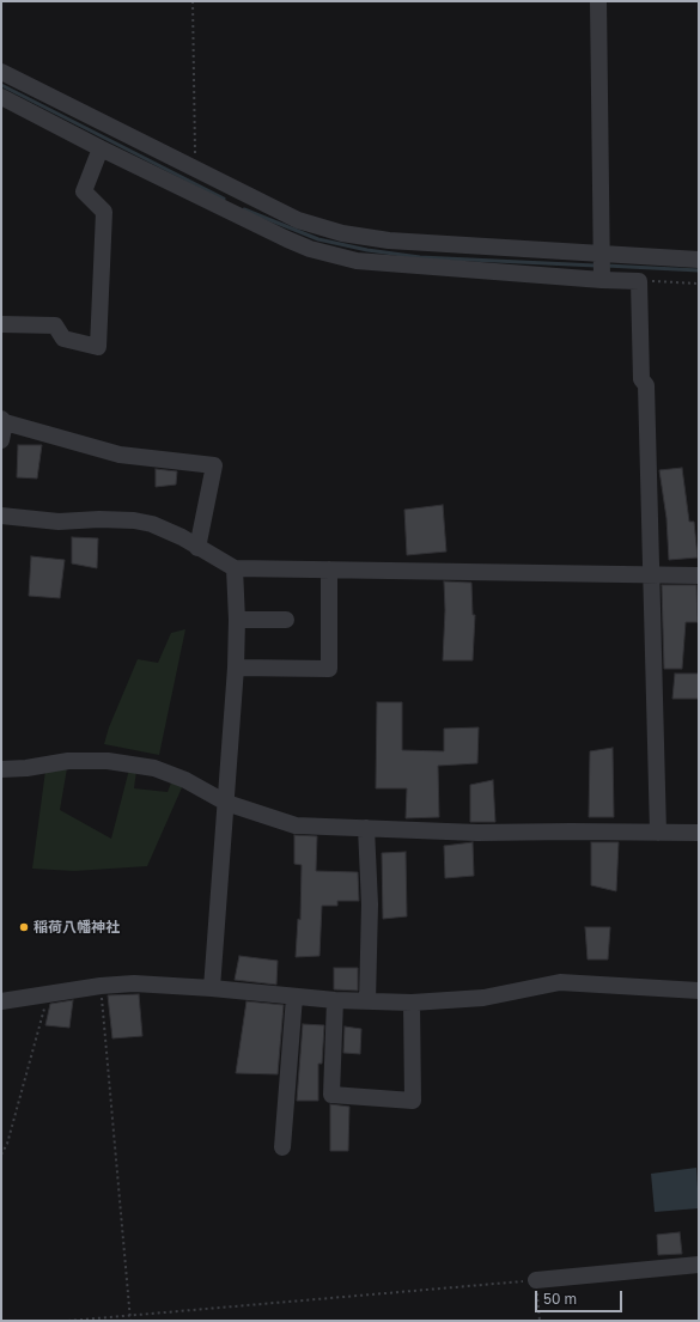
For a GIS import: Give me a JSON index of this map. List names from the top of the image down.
{
  "places": ["稲荷八幡神社"],
  "scale_bar": "50 m"
}
